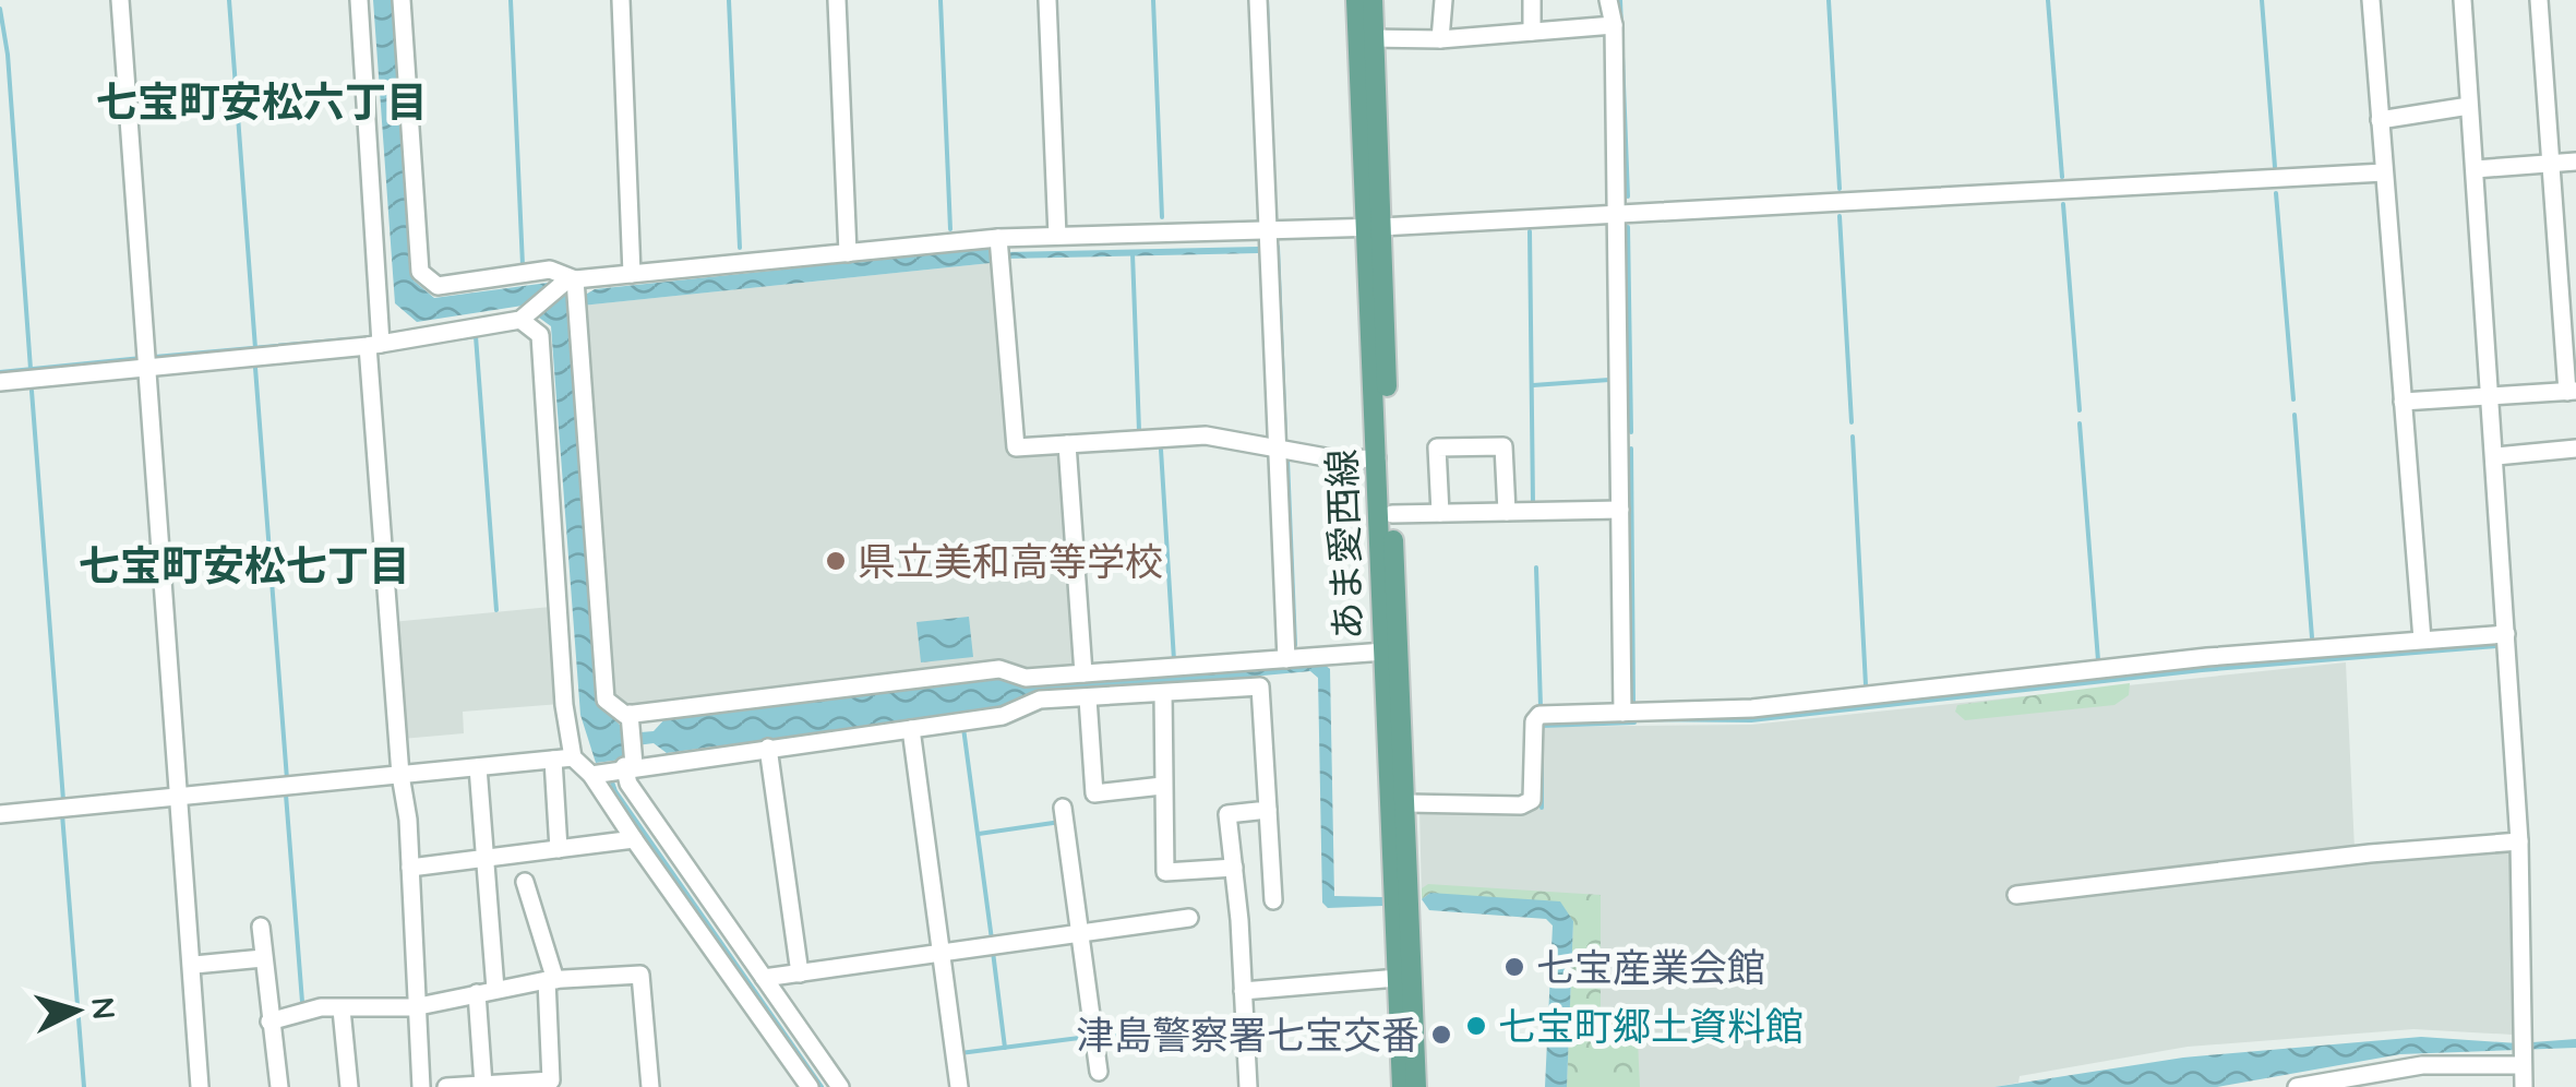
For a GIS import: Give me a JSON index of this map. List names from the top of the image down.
{
  "streets": {
    "main road": ["あま愛西線"]
  },
  "districts": ["七宝町安松六丁目", "七宝町安松七丁目"],
  "places": [
    "県立美和高等学校",
    "七宝産業会館",
    "七宝町郷土資料館",
    "津島警察署七宝交番"
  ],
  "north": "right"
}
